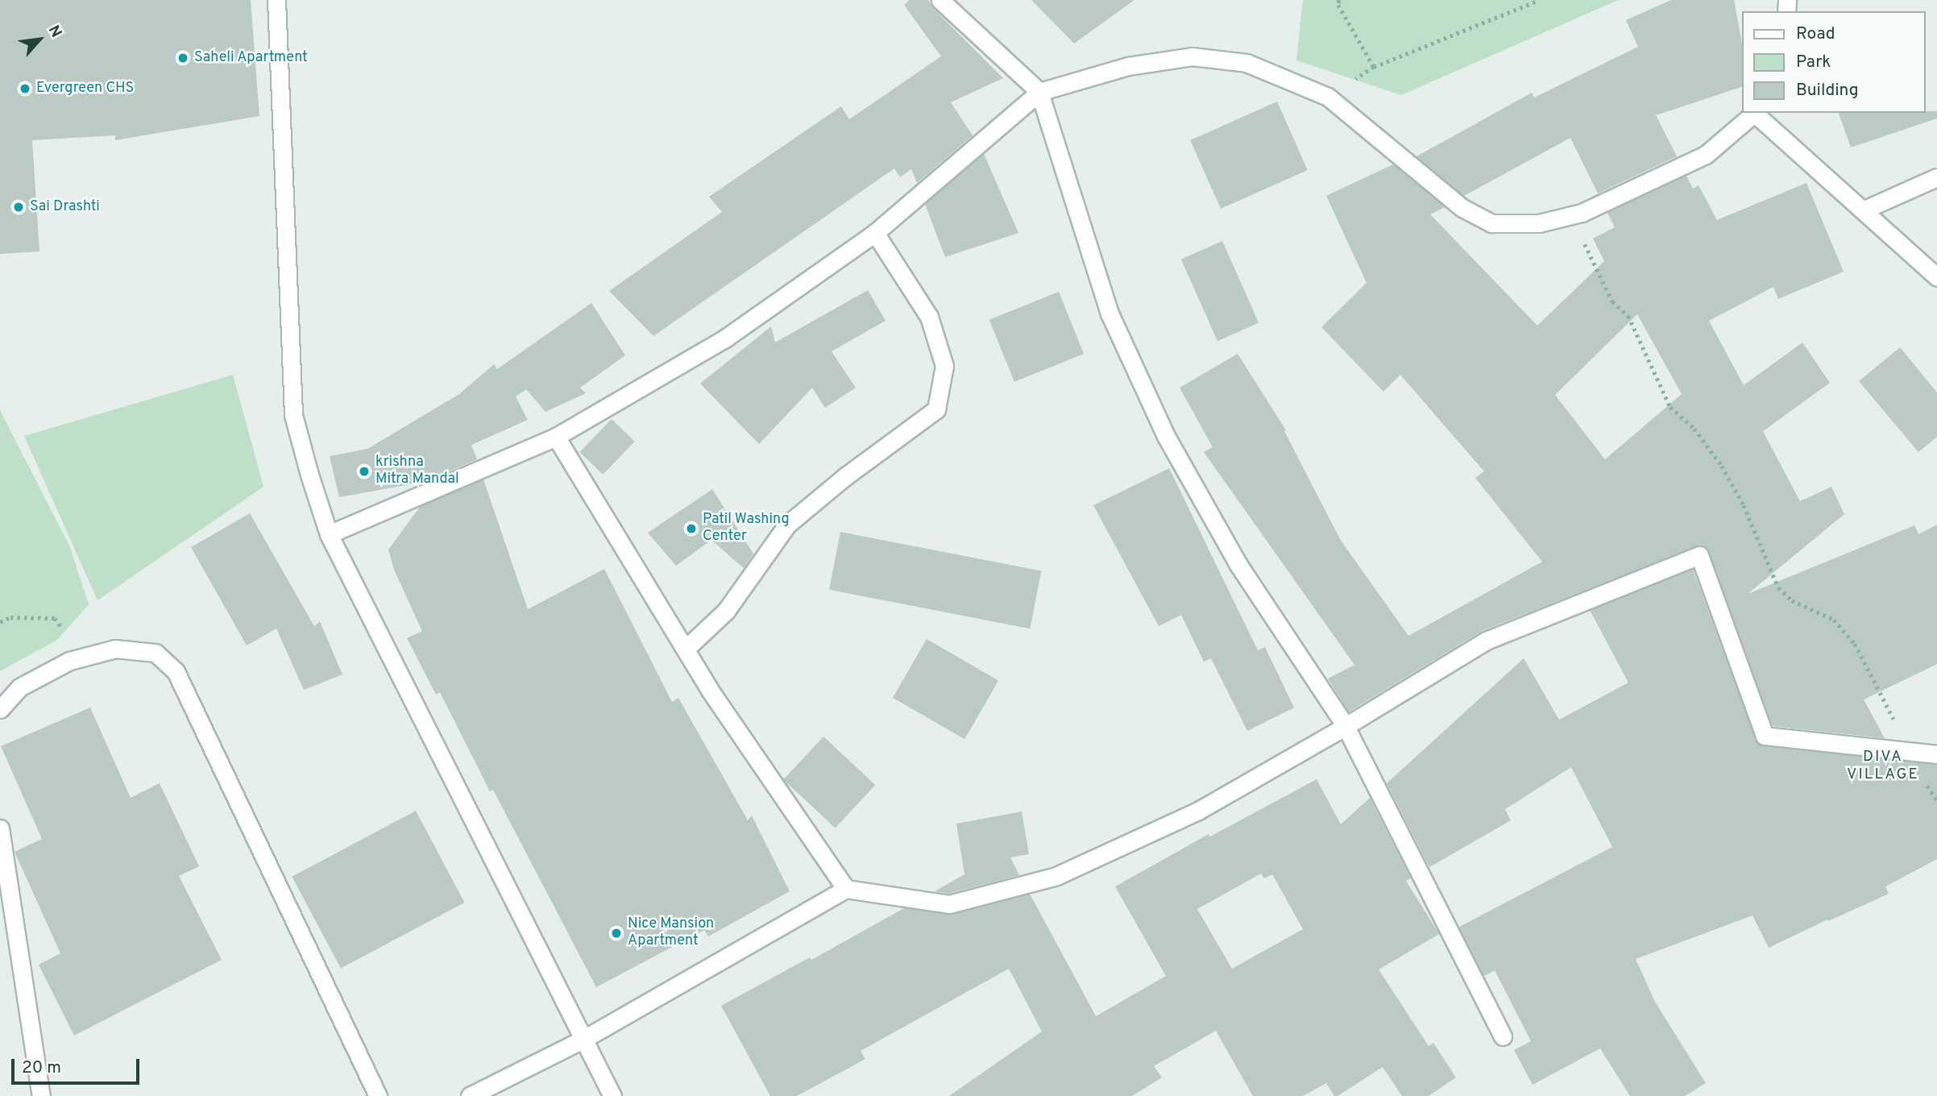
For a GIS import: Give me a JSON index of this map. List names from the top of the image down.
{
  "districts": ["DIVA VILLAGE"],
  "places": [
    "Saheli Apartment",
    "Evergreen CHS",
    "Sai Drashti",
    "krishna Mitra Mandal",
    "Patil Washing Center",
    "Nice Mansion Apartment"
  ],
  "legend": ["Road", "Park", "Building"],
  "scale_bar": "20 m",
  "north": "top right"
}
